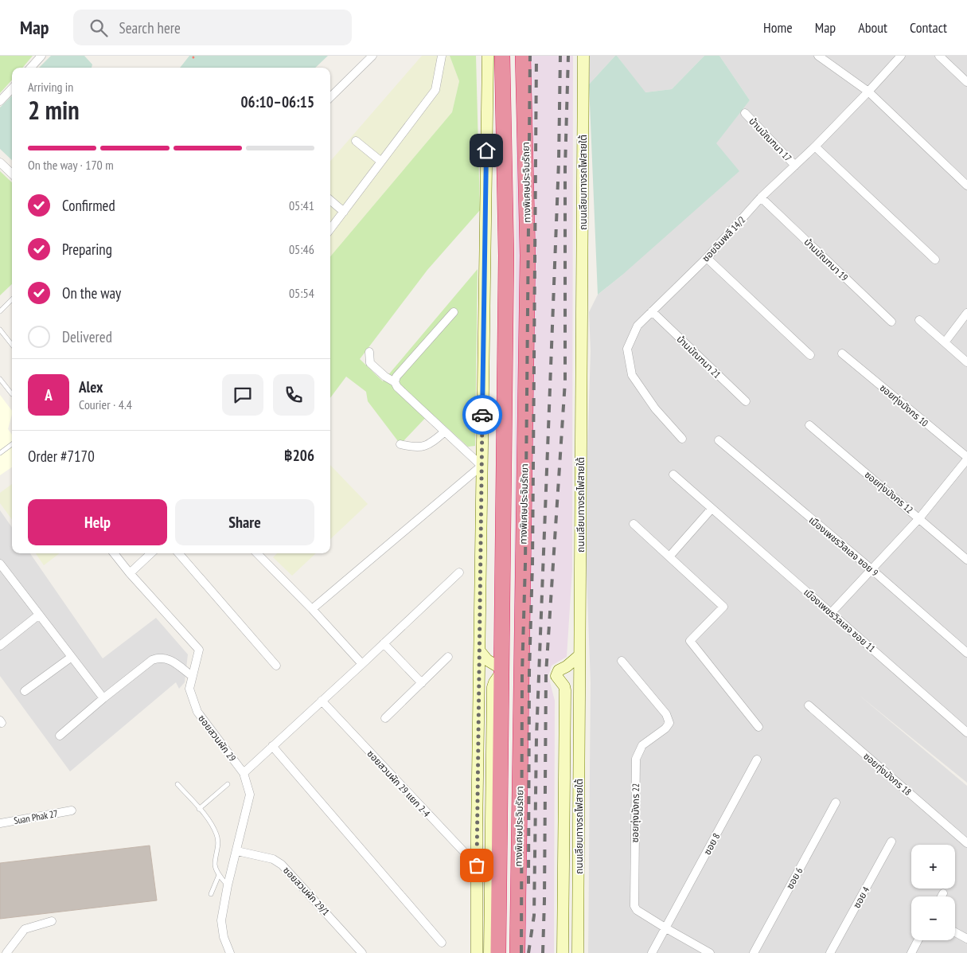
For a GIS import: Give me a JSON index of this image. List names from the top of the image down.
{
  "streets": {
    "highway": ["ทางพิเศษประจิมรัถยา"],
    "main road": ["ถนนเลียบทางรถไฟสายใต้"],
    "street": [
      "บ้านมัณฑนา 17",
      "ซอยฉิมพลี 14/2",
      "บ้านมัณฑนา 19",
      "บ้านมัณฑนา 21",
      "ซอยทุ่งมังกร 10",
      "ซอยทุ่งมังกร 12",
      "เมืองเพชรวิลเลจ ซอย 9",
      "เมืองเพชรวิลเลจ ซอย 11",
      "ซอยสวนผัก 29",
      "ซอยทุ่งมังกร 18",
      "ซอยสวนผัก 29 แยก 2-4",
      "ซอยทุ่งมังกร 22",
      "Suan Phak 27",
      "ซอย 8",
      "ซอย 6",
      "ซอยสวนผัก 29/1",
      "ซอย 4"
    ]
  },
  "crossings": [
    ["บ้านมัณฑนา 17", "ซอยฉิมพลี 14/2"],
    ["ซอยฉิมพลี 14/2", "บ้านมัณฑนา 19"],
    ["ซอยฉิมพลี 14/2", "บ้านมัณฑนา 21"],
    ["ซอยสวนผัก 29", "ซอยสวนผัก 29/1"],
    ["ซอยทุ่งมังกร 22", "ซอย 8"]
  ],
  "page": {
    "header": "Map",
    "search": "Search here",
    "nav": [
      "Home",
      "Map",
      "About",
      "Contact"
    ],
    "heading": ["2 min", "Arriving in", "06:10–06:15"],
    "panel": [
      "Alex",
      "Courier · 4.4",
      "Order #7170",
      "฿206"
    ],
    "bar": "On the way · 170 m",
    "list": [
      ["Confirmed", "05:41"],
      ["Preparing", "05:46"],
      ["On the way", "05:54"],
      "Delivered"
    ],
    "round": "A",
    "buttons": ["Help", "Share"],
    "map_buttons": ["+", "−"]
  }
}
